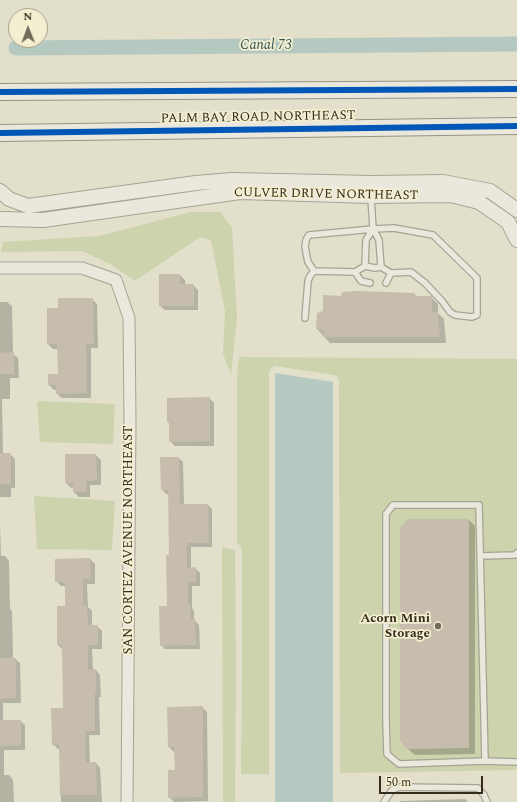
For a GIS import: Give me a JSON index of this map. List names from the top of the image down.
{
  "streets": {
    "main road": ["PALM BAY ROAD NORTHEAST"],
    "street": ["CULVER DRIVE NORTHEAST", "SAN CORTEZ AVENUE NORTHEAST"]
  },
  "water": ["Canal 73"],
  "places": ["Acorn Mini Storage"],
  "scale_bar": "50 m",
  "north": "top"
}
